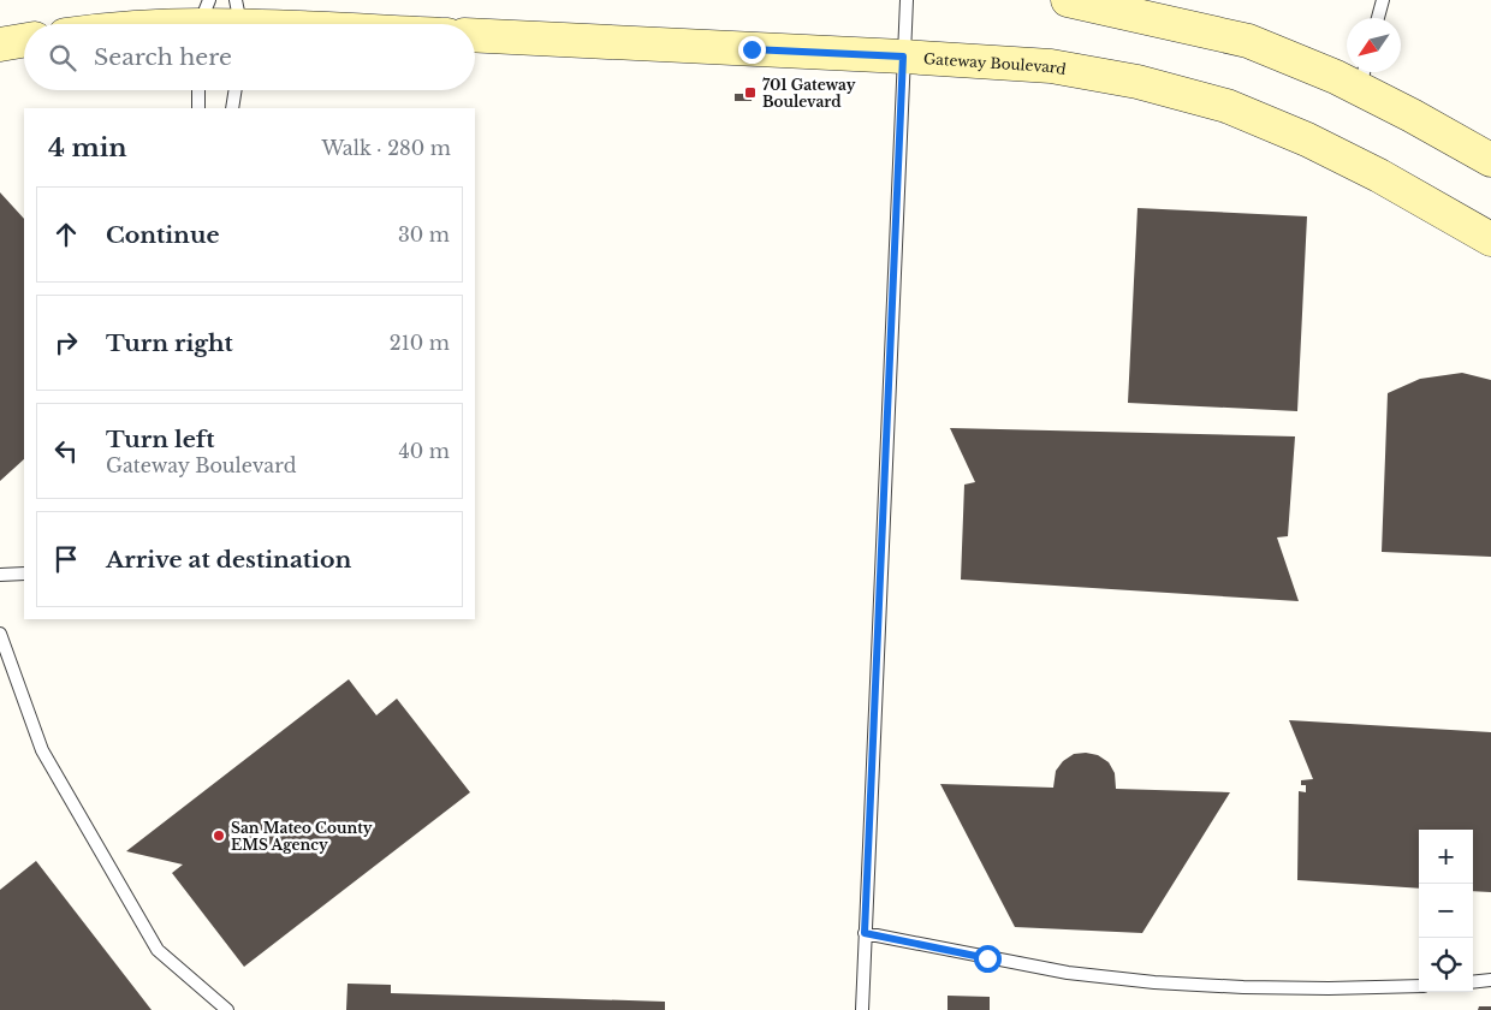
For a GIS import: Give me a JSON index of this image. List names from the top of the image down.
{
  "streets": {
    "main road": ["Gateway Boulevard"]
  },
  "places": {
    "transit": ["701 Gateway Boulevard"],
    "other": ["San Mateo County EMS Agency"]
  },
  "north": "bottom left",
  "page": {
    "search": "Search here",
    "heading": ["4 min", "Walk · 280 m"],
    "list": [
      ["Continue", "30 m"],
      ["Turn right", "210 m"],
      ["Turn left", "Gateway Boulevard", "40 m"],
      "Arrive at destination"
    ],
    "map_buttons": ["+", "−"]
  }
}
